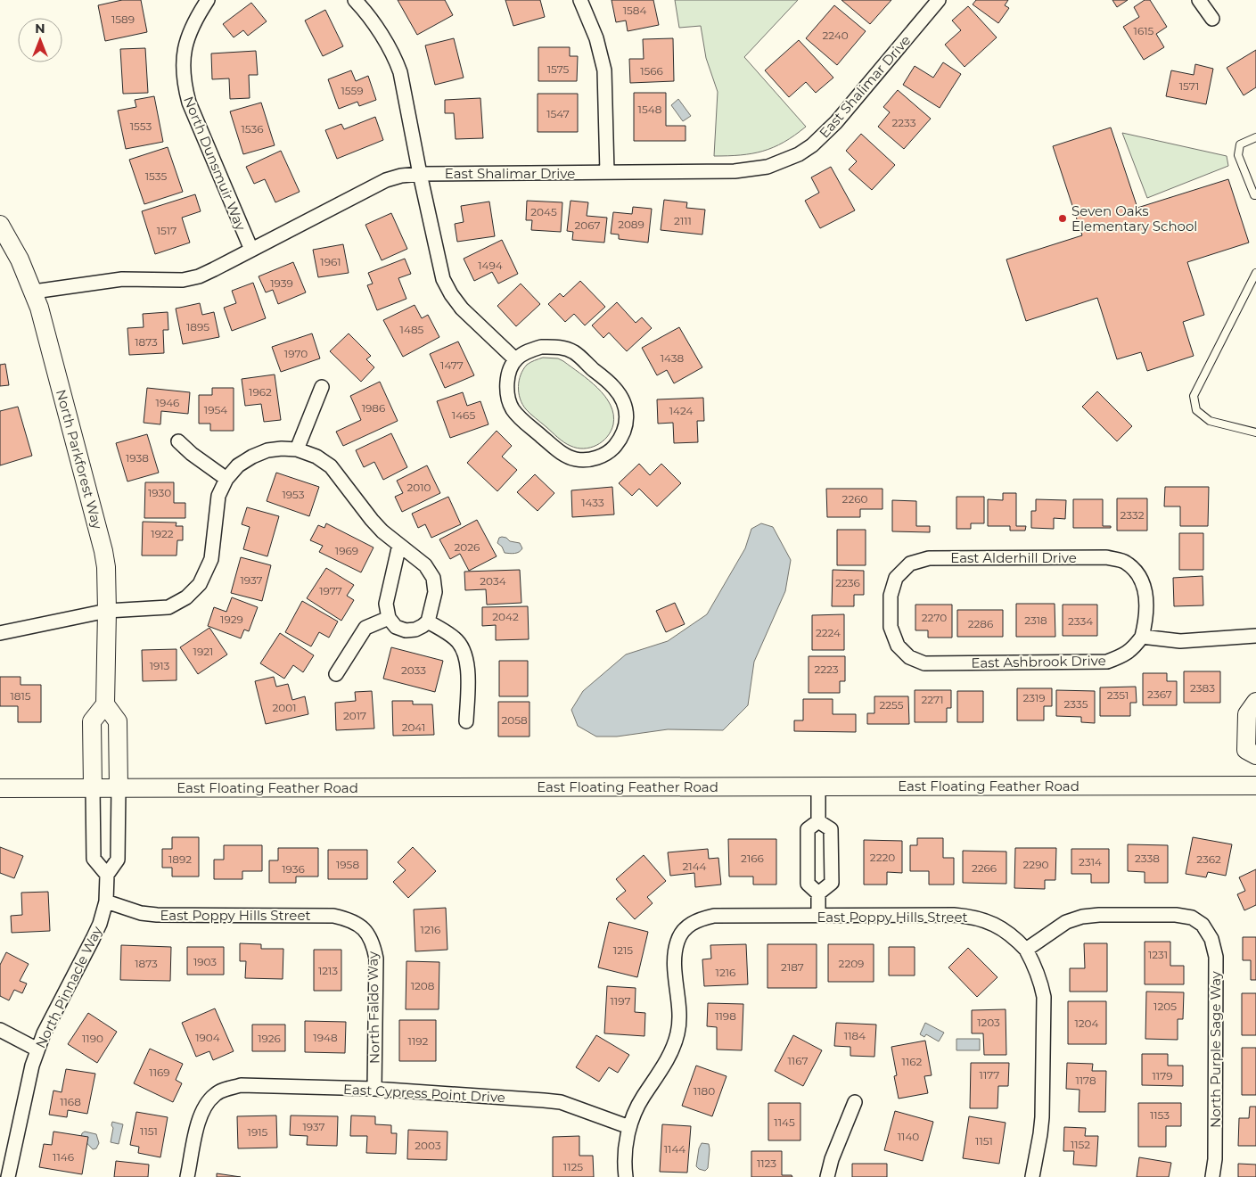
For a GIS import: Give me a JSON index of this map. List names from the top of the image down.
{
  "streets": {
    "main road": ["North Parkforest Way", "East Floating Feather Road"],
    "street": [
      "East Shalimar Drive",
      "North Dunsmuir Way",
      "East Alderhill Drive",
      "East Ashbrook Drive",
      "East Poppy Hills Street",
      "North Pinnacle Way",
      "North Faldo Way",
      "North Purple Sage Way",
      "East Cypress Point Drive"
    ]
  },
  "crossings": [
    ["East Shalimar Drive", "North Dunsmuir Way"],
    ["East Shalimar Drive", "North Parkforest Way"],
    ["East Alderhill Drive", "East Ashbrook Drive"],
    ["East Floating Feather Road", "North Pinnacle Way"],
    ["East Poppy Hills Street", "North Pinnacle Way"],
    ["East Poppy Hills Street", "North Faldo Way"],
    ["East Poppy Hills Street", "North Purple Sage Way"],
    ["East Poppy Hills Street", "East Cypress Point Drive"],
    ["North Faldo Way", "East Cypress Point Drive"]
  ],
  "places": ["Seven Oaks Elementary School"],
  "house_numbers": [
    "1584",
    "1589",
    "1615",
    "2240",
    "1575",
    "1566",
    "1571",
    "1559",
    "1548",
    "1547",
    "2233",
    "1553",
    "1536",
    "1535",
    "2045",
    "2111",
    "2089",
    "2067",
    "1517",
    "1961",
    "1494",
    "1939",
    "1895",
    "1485",
    "1873",
    "1970",
    "1438",
    "1477",
    "1962",
    "1946",
    "1986",
    "1954",
    "1424",
    "1465",
    "1938",
    "2010",
    "1930",
    "1953",
    "2260",
    "1433",
    "2332",
    "1922",
    "2026",
    "1969",
    "1937",
    "2034",
    "2236",
    "1977",
    "2042",
    "2270",
    "1929",
    "2318",
    "2334",
    "2286",
    "2224",
    "1921",
    "1913",
    "2223",
    "2033",
    "2383",
    "2367",
    "2351",
    "1815",
    "2319",
    "2271",
    "2335",
    "2255",
    "2001",
    "2017",
    "2058",
    "2041",
    "2220",
    "2166",
    "2338",
    "1892",
    "2362",
    "2314",
    "1958",
    "2290",
    "2144",
    "2266",
    "1936",
    "1216",
    "1215",
    "1231",
    "1903",
    "1873",
    "2209",
    "2187",
    "1213",
    "1216",
    "1208",
    "1197",
    "1205",
    "1198",
    "1203",
    "1204",
    "1184",
    "1904",
    "1948",
    "1190",
    "1926",
    "1192",
    "1167",
    "1162",
    "1169",
    "1177",
    "1179",
    "1178",
    "1180",
    "1168",
    "1153",
    "1145",
    "1937",
    "1151",
    "1915",
    "1140",
    "1151",
    "1152",
    "2003",
    "1144",
    "1146",
    "1123",
    "1125"
  ],
  "north": "top"
}
